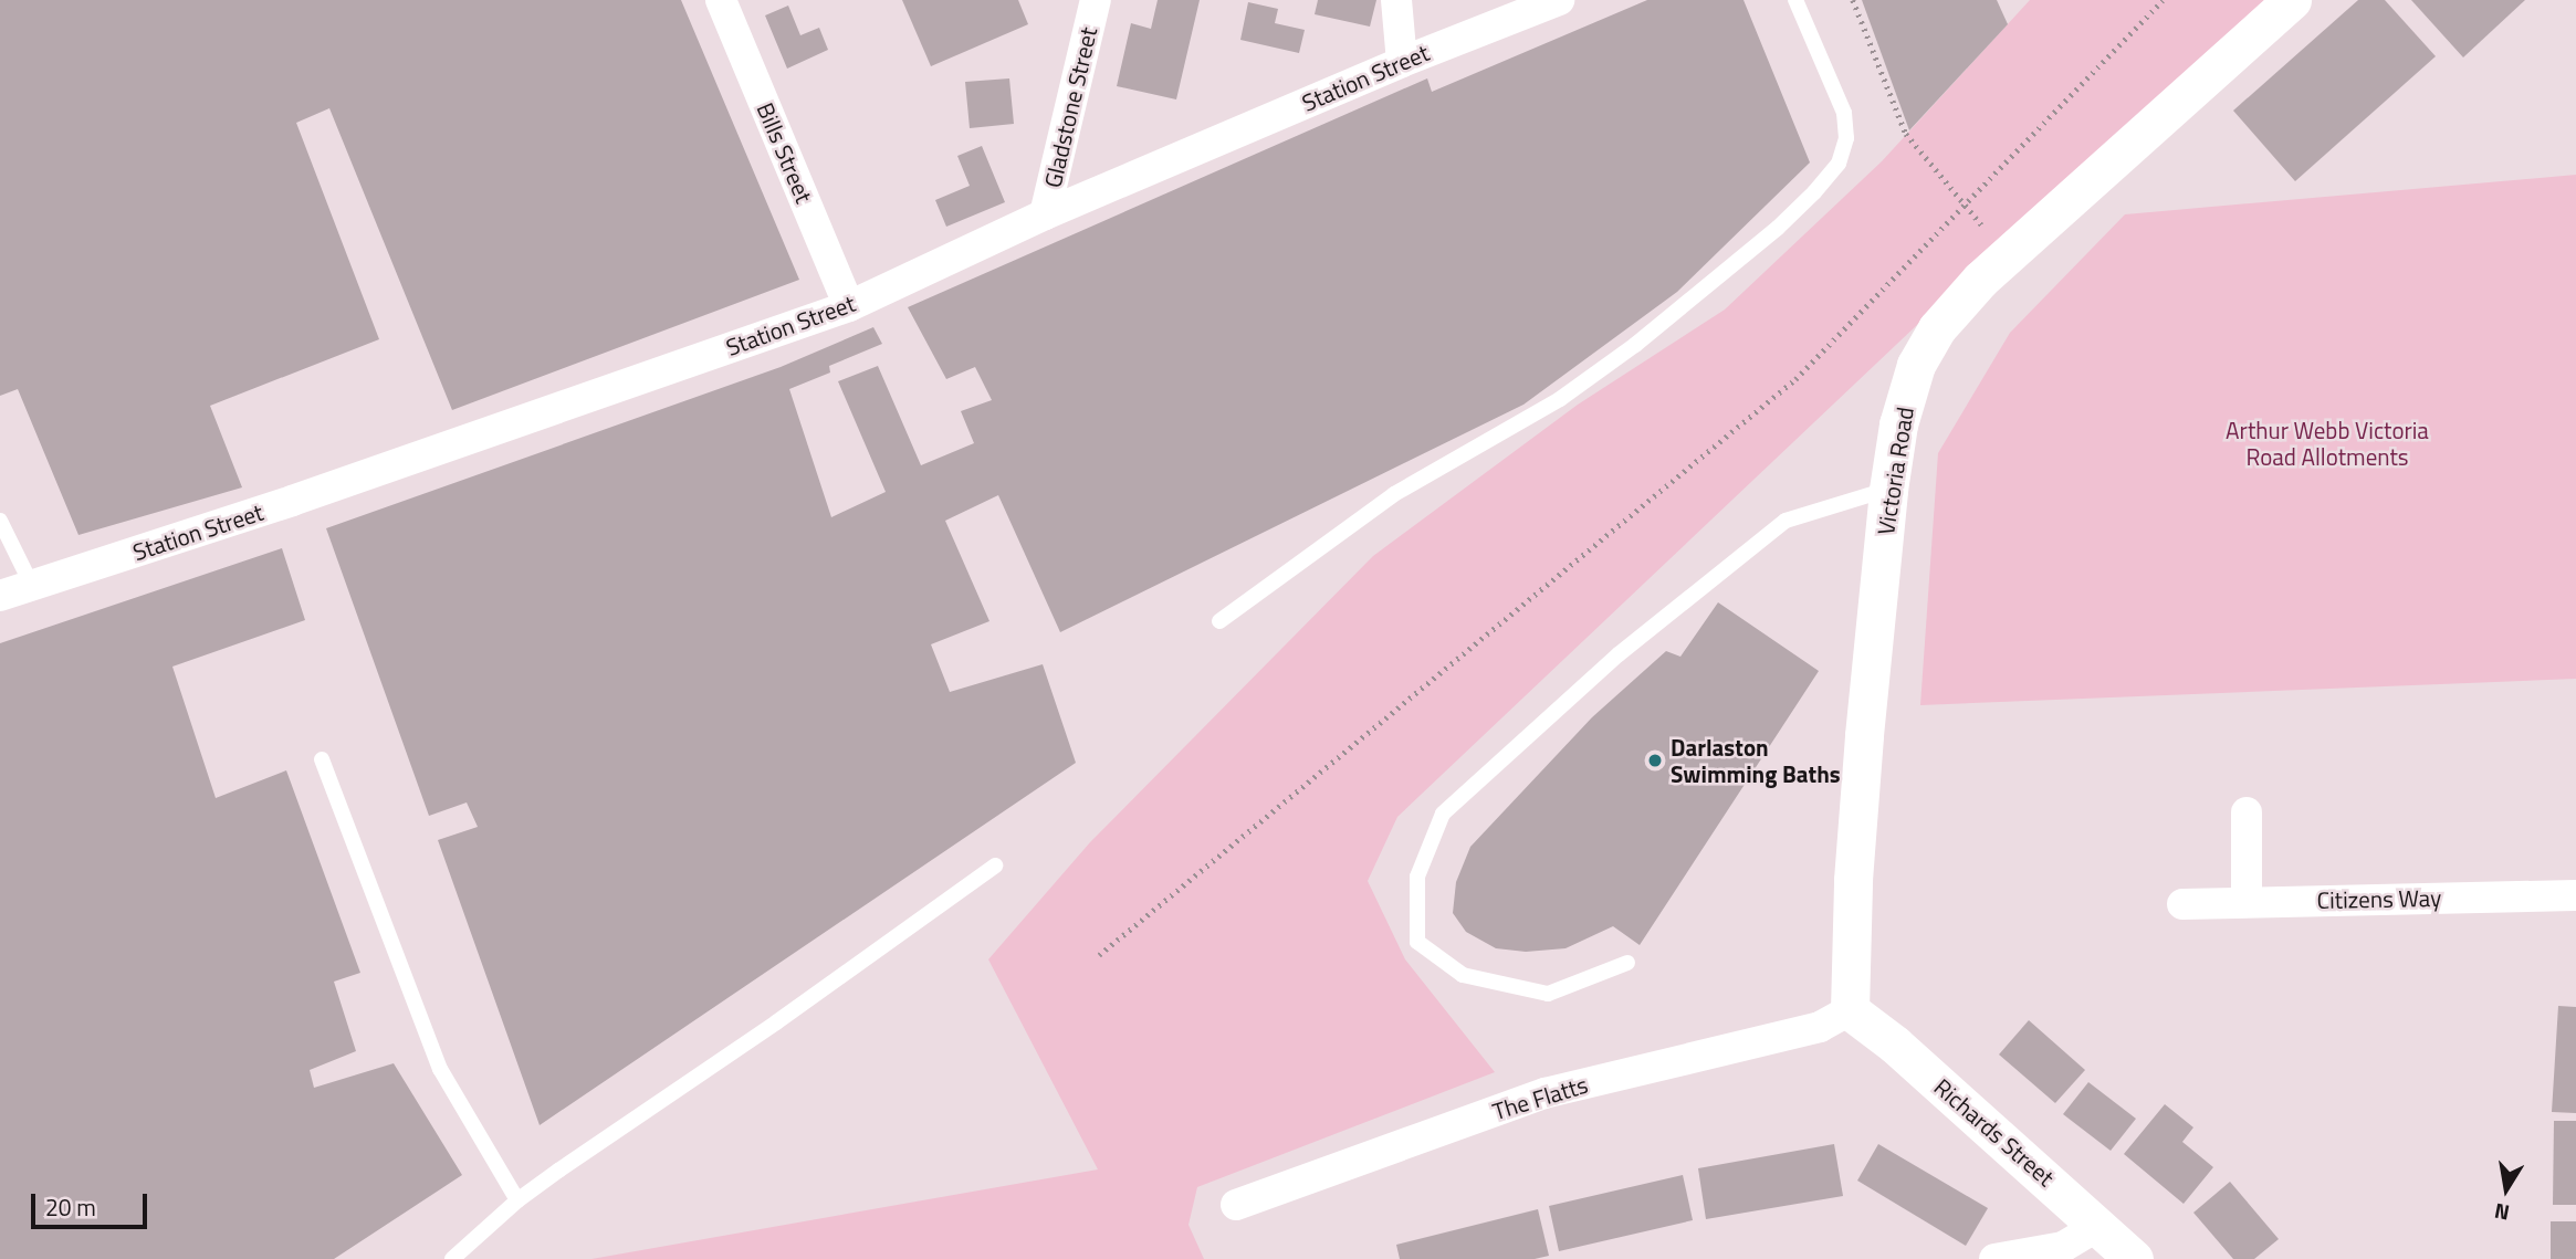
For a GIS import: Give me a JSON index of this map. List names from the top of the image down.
{
  "streets": {
    "street": [
      "Station Street",
      "Gladstone Street",
      "Bills Street",
      "Victoria Road",
      "Citizens Way",
      "The Flatts",
      "Richards Street"
    ]
  },
  "crossings": [
    ["Station Street", "Gladstone Street"],
    ["Station Street", "Bills Street"],
    ["Victoria Road", "The Flatts"],
    ["Victoria Road", "Richards Street"],
    ["The Flatts", "Richards Street"]
  ],
  "parks": ["Arthur Webb Victoria Road Allotments"],
  "places": ["Darlaston Swimming Baths"],
  "scale_bar": "20 m",
  "north": "bottom"
}
